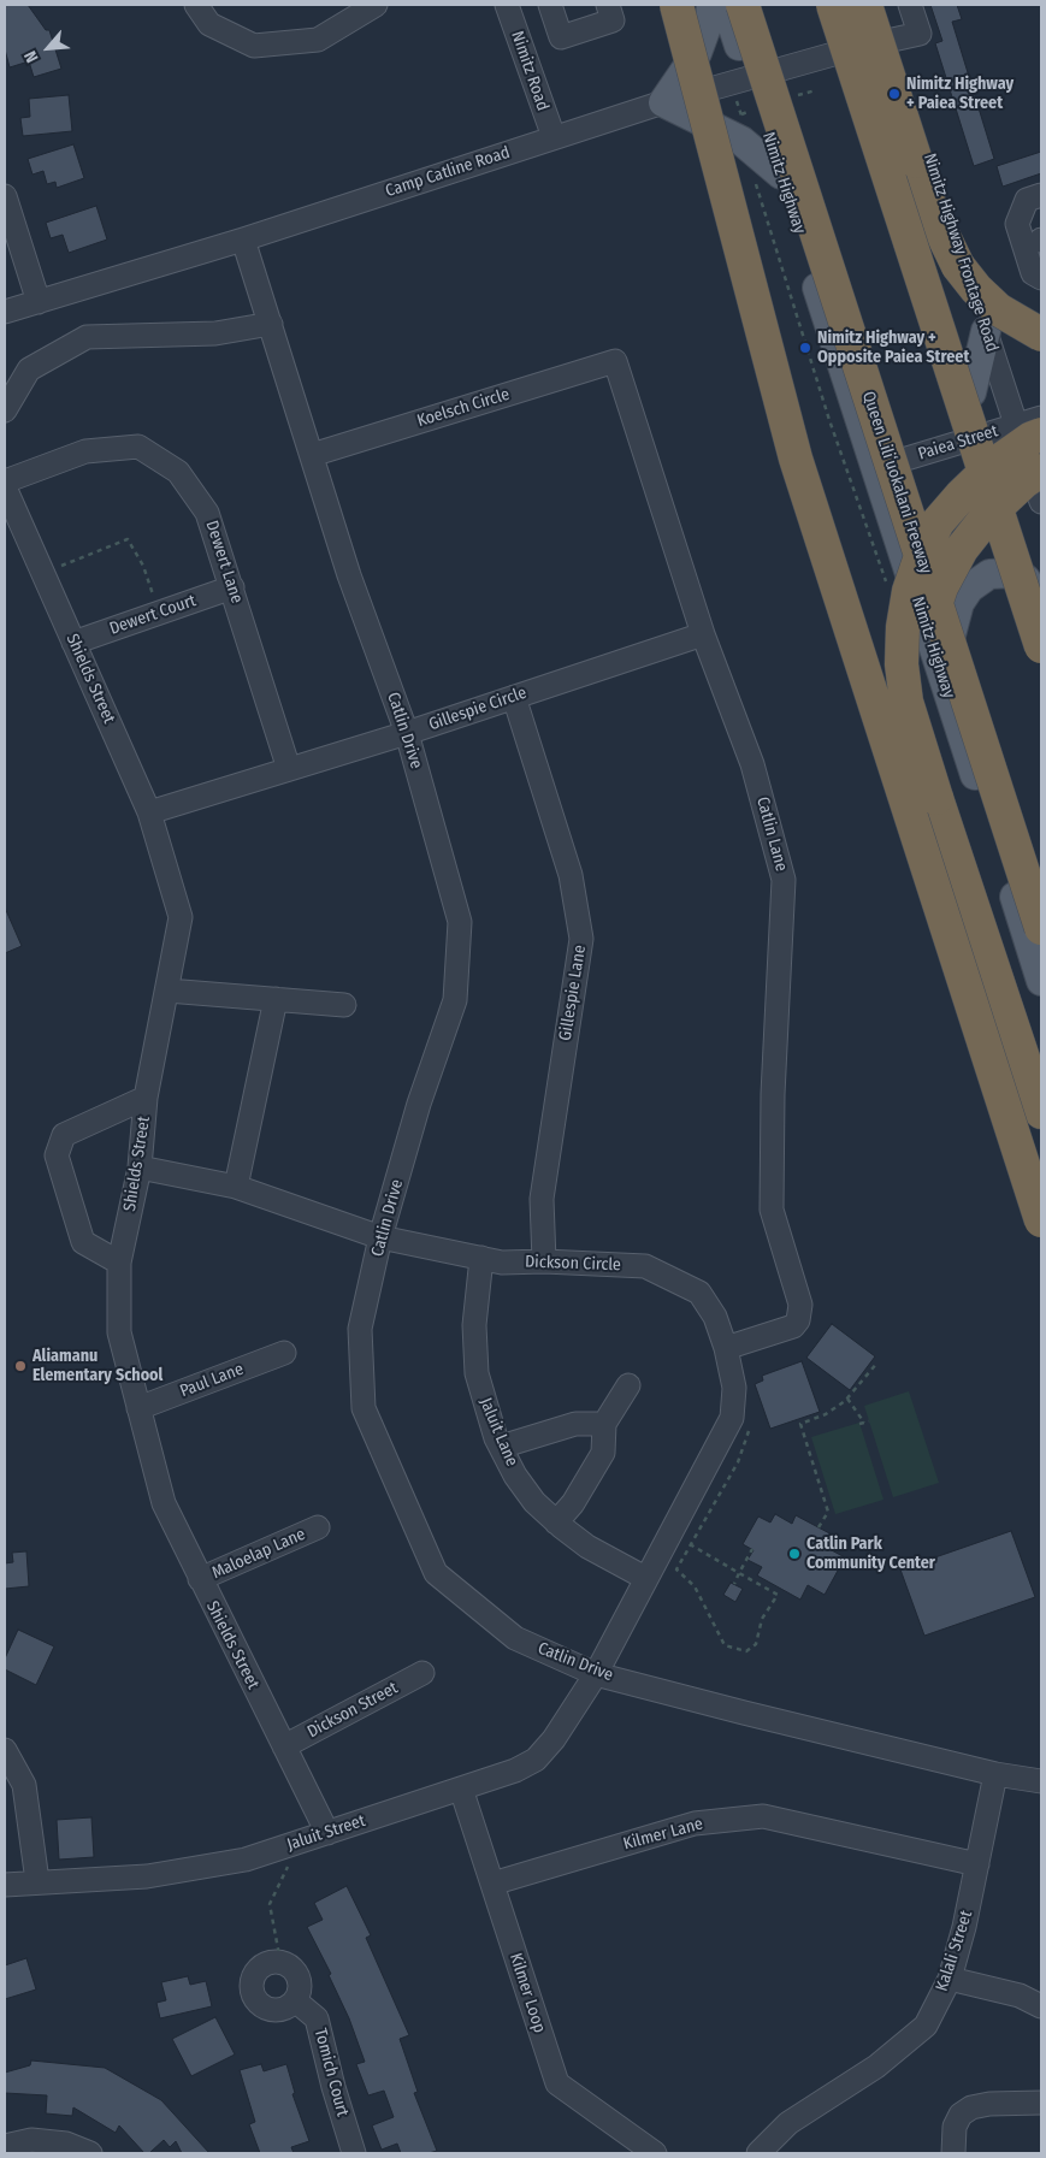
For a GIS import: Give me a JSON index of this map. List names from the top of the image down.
{
  "streets": {
    "highway": ["Queen Liliʻuokalani Freeway"],
    "main road": ["Nimitz Highway"],
    "street": [
      "Nimitz Road",
      "Camp Catline Road",
      "Nimitz Highway Frontage Road",
      "Koelsch Circle",
      "Paiea Street",
      "Dewert Lane",
      "Dewert Court",
      "Shields Street",
      "Gillespie Circle",
      "Catlin Drive",
      "Catlin Lane",
      "Gillespie Lane",
      "Dickson Circle",
      "Paul Lane",
      "Jaluit Lane",
      "Maloelap Lane",
      "Dickson Street",
      "Jaluit Street",
      "Kilmer Lane",
      "Kalali Street",
      "Kilmer Loop",
      "Tomich Court"
    ]
  },
  "crossings": [
    ["Nimitz Road", "Camp Catline Road"],
    ["Camp Catline Road", "Nimitz Highway"],
    ["Camp Catline Road", "Nimitz Highway Frontage Road"],
    ["Camp Catline Road", "Catlin Drive"],
    ["Nimitz Highway", "Paiea Street"],
    ["Nimitz Highway Frontage Road", "Paiea Street"],
    ["Koelsch Circle", "Catlin Drive"],
    ["Koelsch Circle", "Catlin Lane"],
    ["Dewert Lane", "Dewert Court"],
    ["Dewert Lane", "Gillespie Circle"],
    ["Dewert Court", "Shields Street"],
    ["Shields Street", "Gillespie Circle"],
    ["Shields Street", "Dickson Circle"],
    ["Shields Street", "Paul Lane"],
    ["Shields Street", "Maloelap Lane"],
    ["Shields Street", "Dickson Street"],
    ["Shields Street", "Jaluit Street"],
    ["Gillespie Circle", "Catlin Drive"],
    ["Gillespie Circle", "Catlin Lane"],
    ["Gillespie Circle", "Gillespie Lane"],
    ["Catlin Drive", "Dickson Circle"],
    ["Catlin Drive", "Jaluit Street"],
    ["Catlin Drive", "Kalali Street"],
    ["Catlin Lane", "Dickson Circle"],
    ["Gillespie Lane", "Dickson Circle"],
    ["Dickson Circle", "Jaluit Lane"],
    ["Dickson Circle", "Jaluit Street"],
    ["Jaluit Street", "Kilmer Loop"],
    ["Kilmer Lane", "Kalali Street"],
    ["Kilmer Lane", "Kilmer Loop"]
  ],
  "places": [
    "Nimitz Highway + Paiea Street",
    "Nimitz Highway + Opposite Paiea Street",
    "Aliamanu Elementary School",
    "Catlin Park Community Center"
  ],
  "north": "bottom left"
}
